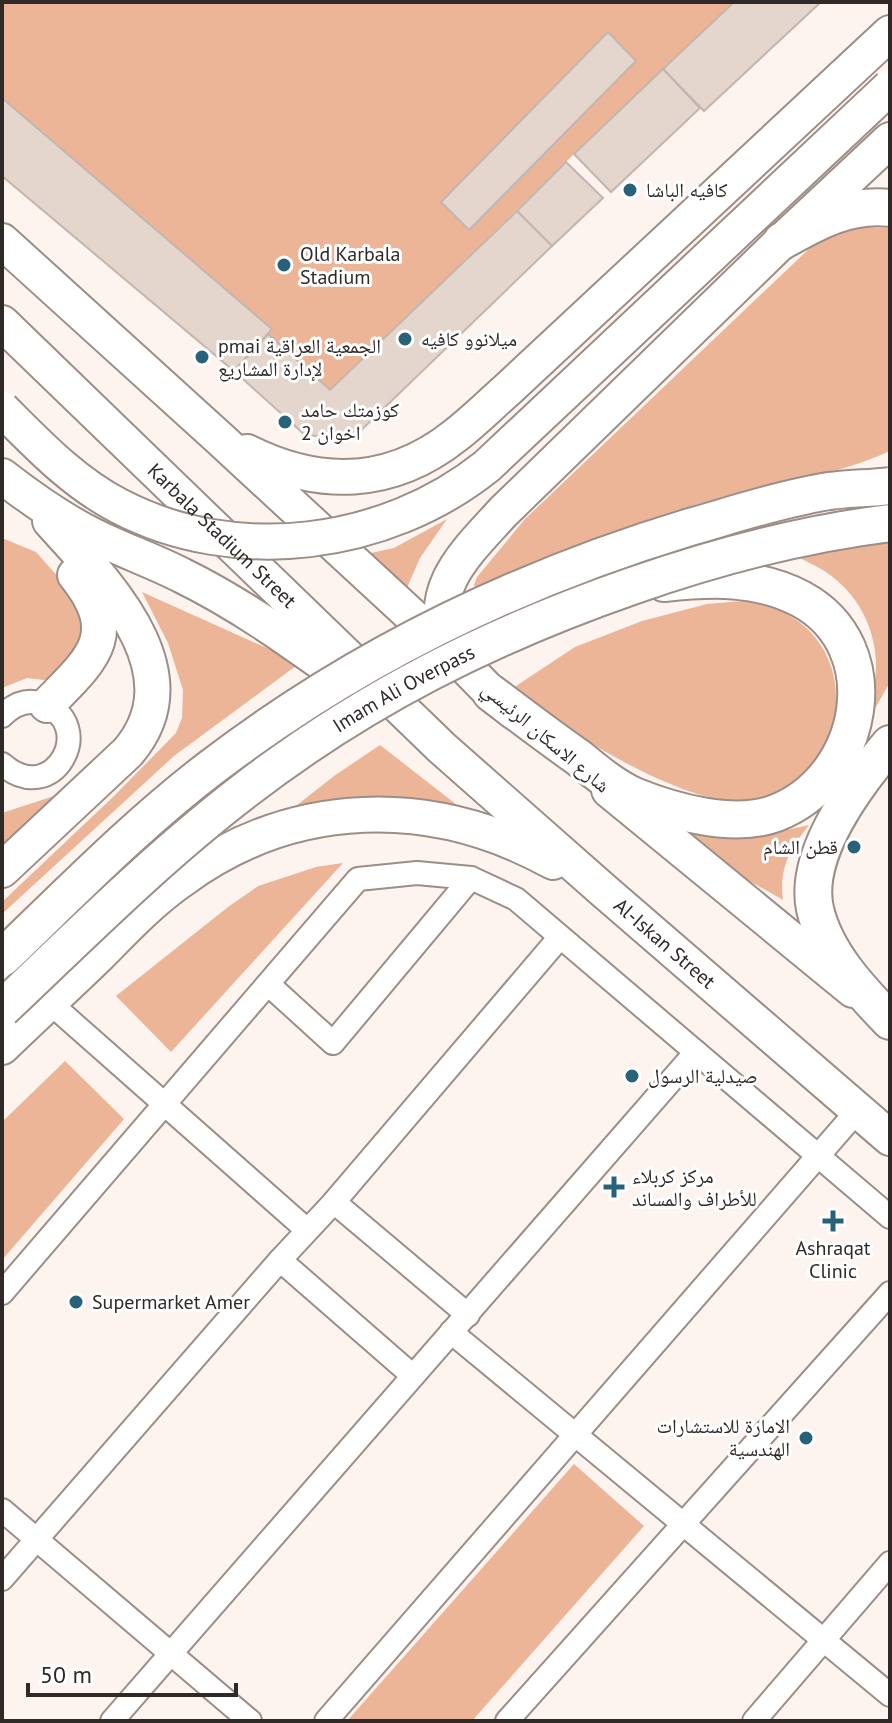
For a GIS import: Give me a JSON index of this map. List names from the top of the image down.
{
  "streets": {
    "highway": ["Imam Ali Overpass"],
    "main road": ["Karbala Stadium Street", "شارع الاسكان الرئيسي", "Al-Iskan Street"]
  },
  "crossings": [
    ["Karbala Stadium Street", "Al-Iskan Street"]
  ],
  "places": {
    "other": [
      "كافيه الباشا",
      "Old Karbala Stadium",
      "ميلانوو كافيه",
      "pmai الجمعية العراقية لإدارة المشاريع",
      "كوزمتك حامد اخوان 2",
      "قطن الشام",
      "صيدلية الرسول",
      "Supermarket Amer",
      "الامارة للاستشارات الهندسية"
    ],
    "health": ["مركز كربلاء للأطراف والمساند", "Ashraqat Clinic"]
  },
  "scale_bar": "50 m"
}
